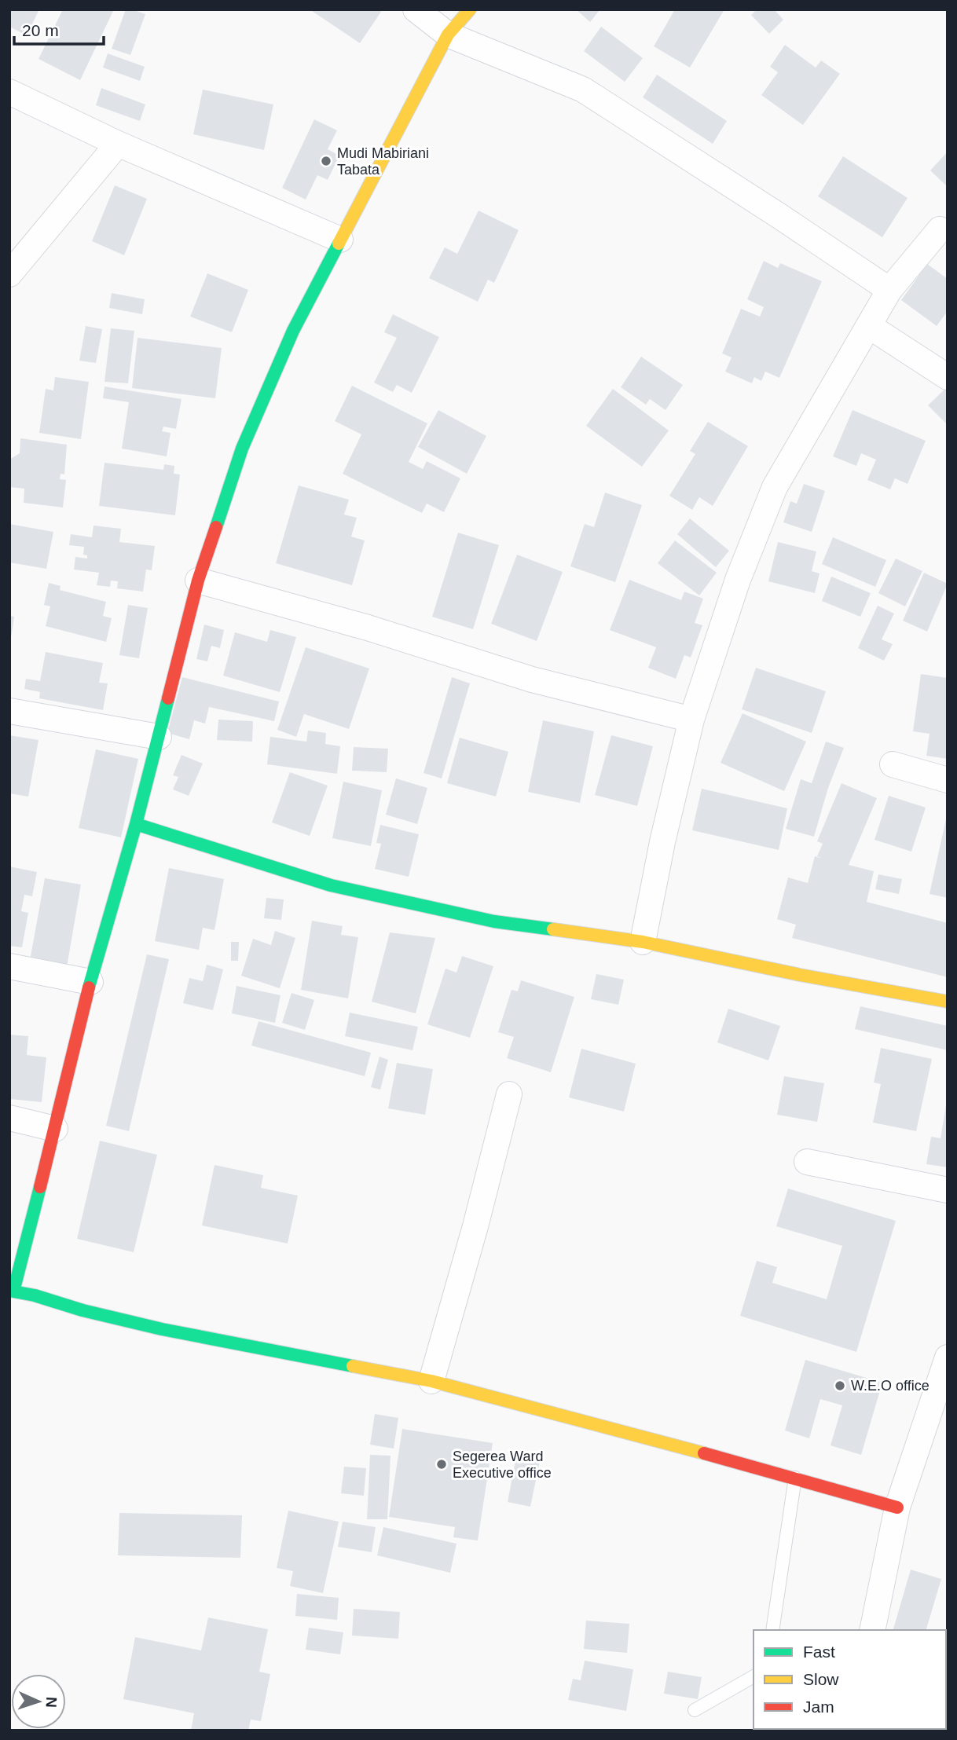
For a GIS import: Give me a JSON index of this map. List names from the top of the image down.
{
  "places": ["Mudi Mabiriani Tabata", "W.E.O office", "Segerea Ward Executive office"],
  "legend": ["Fast", "Slow", "Jam"],
  "scale_bar": "20 m",
  "north": "right"
}
